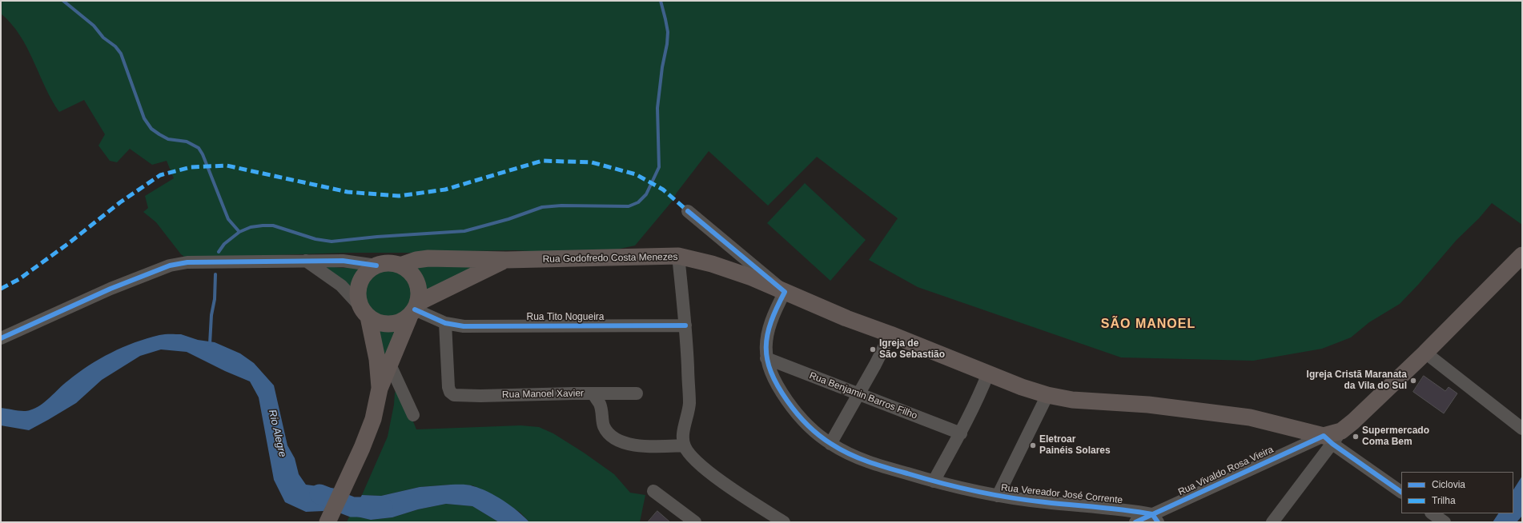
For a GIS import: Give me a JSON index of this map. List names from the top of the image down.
{
  "streets": {
    "main road": ["Rua Godofredo Costa Menezes"],
    "street": [
      "Rua Tito Nogueira",
      "Rua Manoel Xavier",
      "Rua Benjamin Barros Filho",
      "Rua Vivaldo Rosa Vieira",
      "Rua Vereador José Corrente"
    ]
  },
  "crossings": [
    ["Rua Godofredo Costa Menezes", "Rua Tito Nogueira"],
    ["Rua Godofredo Costa Menezes", "Rua Vivaldo Rosa Vieira"],
    ["Rua Godofredo Costa Menezes", "Rua Vereador José Corrente"],
    ["Rua Tito Nogueira", "Rua Manoel Xavier"],
    ["Rua Benjamin Barros Filho", "Rua Vereador José Corrente"],
    ["Rua Vivaldo Rosa Vieira", "Rua Vereador José Corrente"]
  ],
  "districts": ["SÃO MANOEL"],
  "water": ["Rio Alegre"],
  "places": [
    "Igreja de São Sebastião",
    "Igreja Cristã Maranata da Vila do Sul",
    "Supermercado Coma Bem",
    "Eletroar Painéis Solares"
  ],
  "legend": ["Ciclovia", "Trilha"]
}
